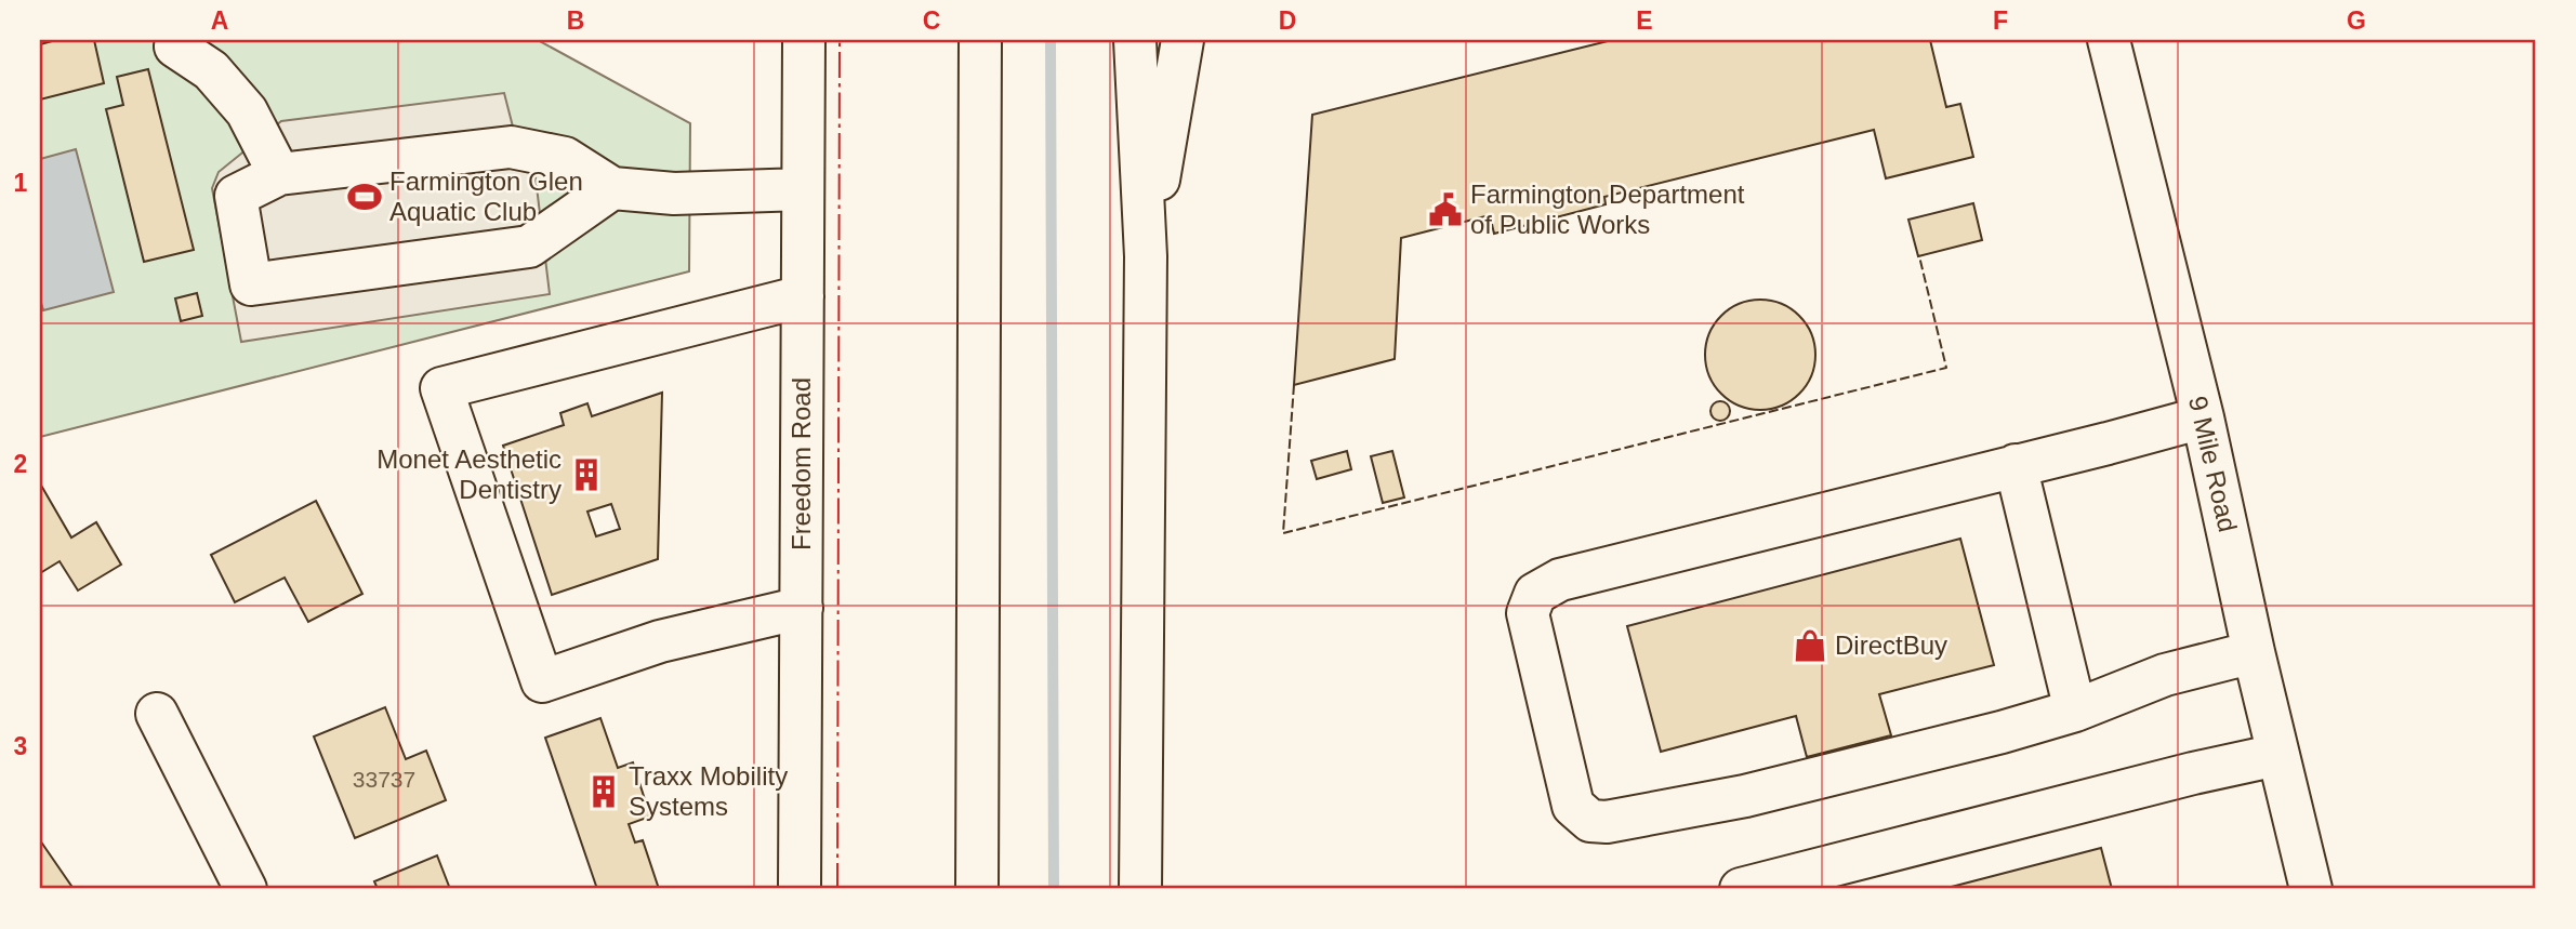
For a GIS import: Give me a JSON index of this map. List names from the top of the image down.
{
  "streets": {
    "main road": ["Freedom Road", "9 Mile Road"]
  },
  "places": {
    "sports": ["Farmington Glen Aquatic Club"],
    "public building": ["Farmington Department of Public Works"],
    "building": ["Monet Aesthetic Dentistry", "Traxx Mobility Systems"],
    "shop": ["DirectBuy"]
  },
  "house_numbers": ["33737"],
  "grid": {
    "columns": [
      "A",
      "B",
      "C",
      "D",
      "E",
      "F",
      "G"
    ],
    "rows": ["1", "2", "3"]
  }
}
